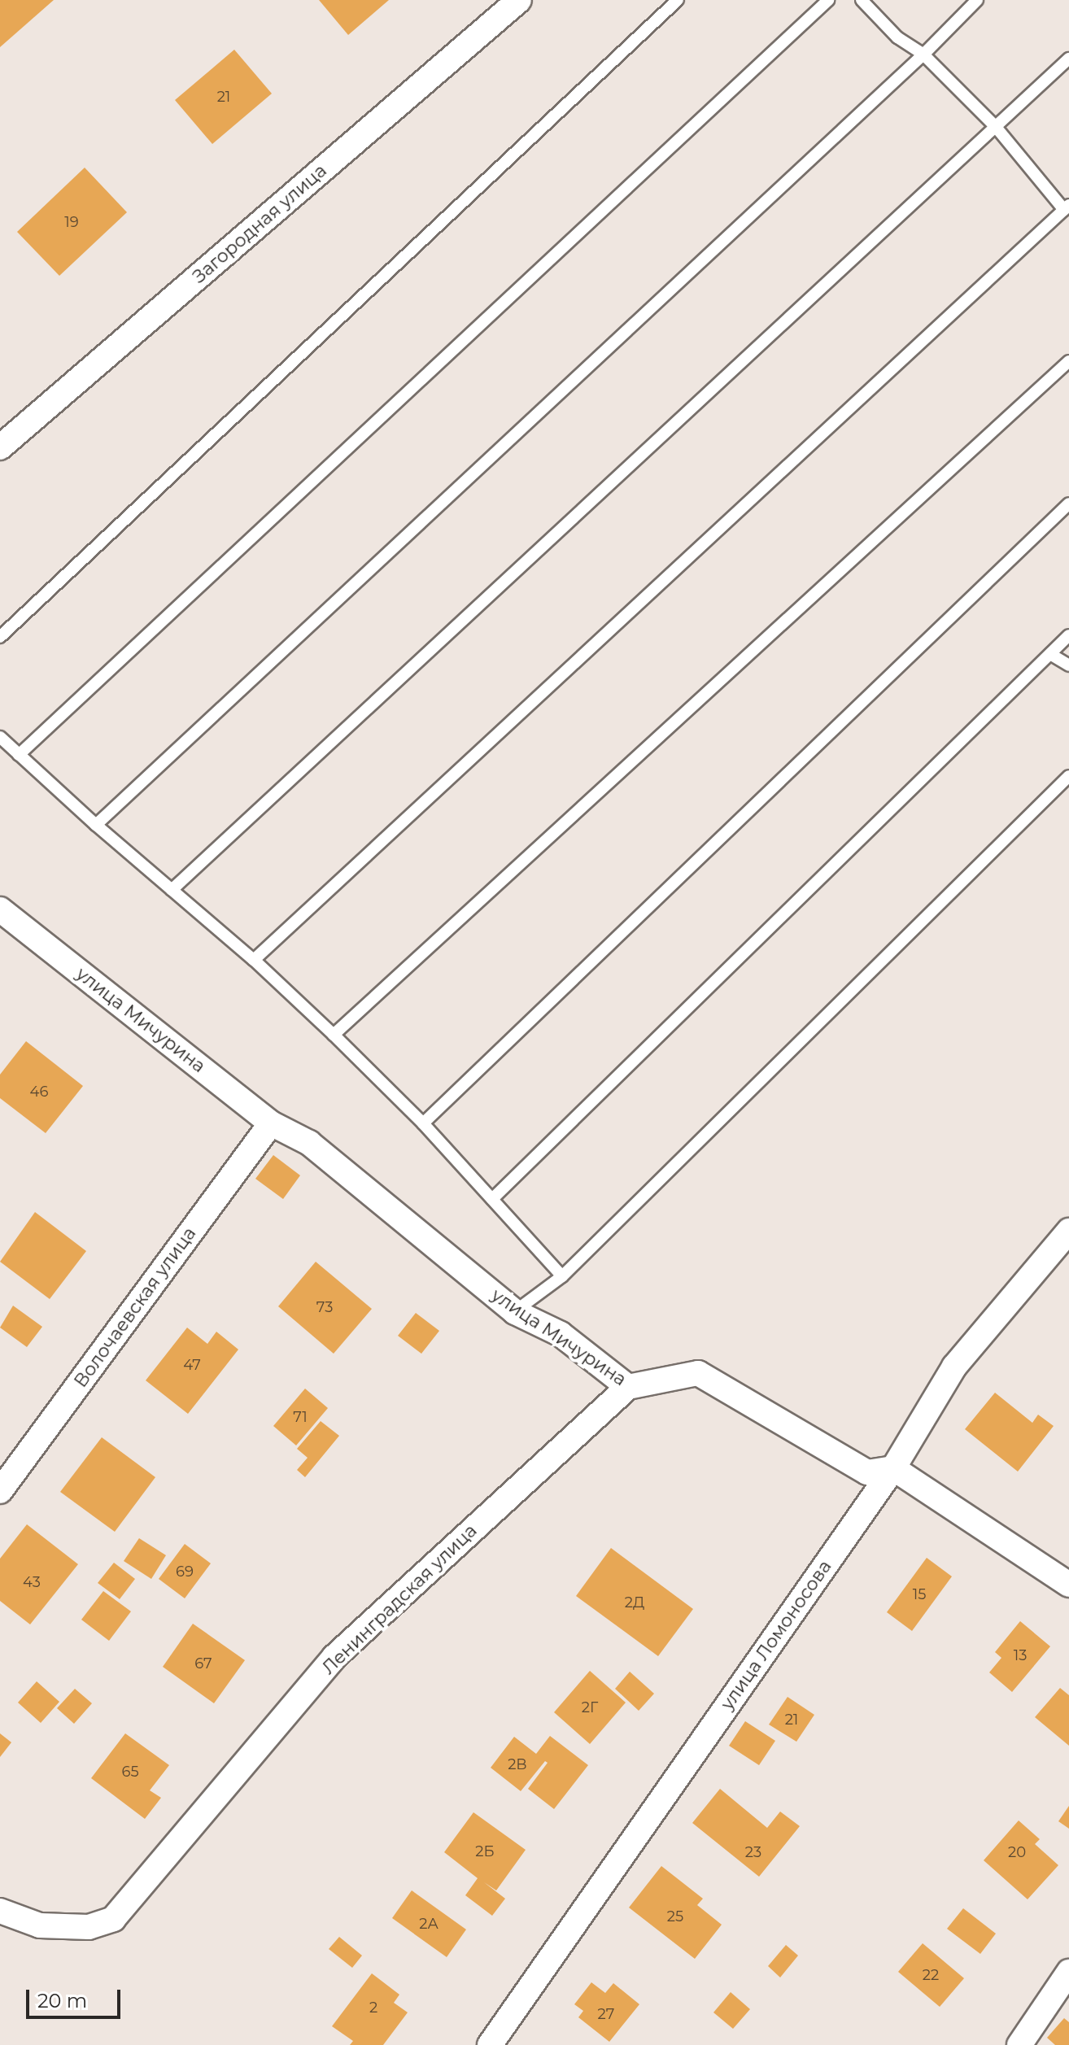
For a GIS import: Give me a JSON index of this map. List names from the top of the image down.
{
  "streets": {
    "street": [
      "Загородная улица",
      "улица Мичурина",
      "Волочаевская улица",
      "Ленинградская улица",
      "улица Ломоносова"
    ]
  },
  "crossings": [
    ["улица Мичурина", "Волочаевская улица"],
    ["улица Мичурина", "Ленинградская улица"],
    ["улица Мичурина", "улица Ломоносова"]
  ],
  "house_numbers": [
    "21",
    "19",
    "46",
    "73",
    "47",
    "71",
    "69",
    "43",
    "15",
    "2Д",
    "13",
    "67",
    "2Г",
    "21",
    "2В",
    "65",
    "2Б",
    "23",
    "20",
    "25",
    "2А",
    "22",
    "2",
    "27"
  ],
  "scale_bar": "20 m"
}
